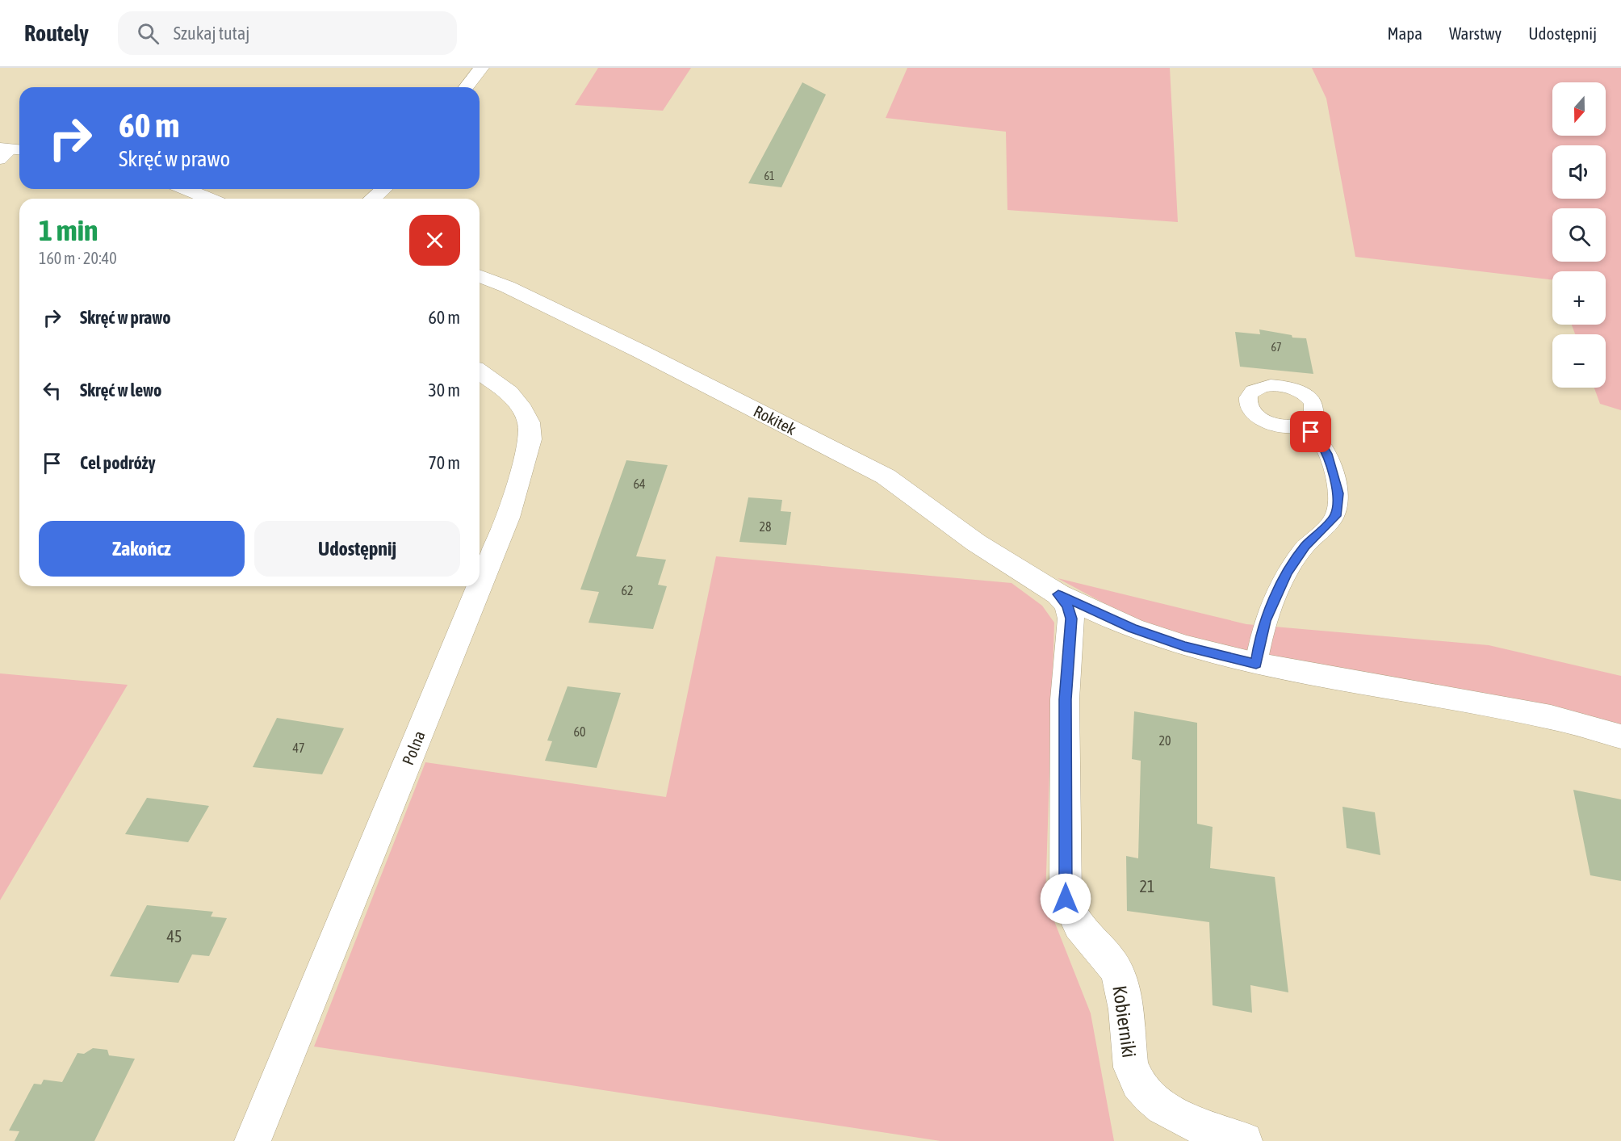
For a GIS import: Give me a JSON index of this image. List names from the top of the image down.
{
  "streets": {
    "street": ["Rokitek", "Polna", "Kobierniki"]
  },
  "crossings": [
    ["Rokitek", "Kobierniki"]
  ],
  "house_numbers": [
    "61",
    "67",
    "64",
    "28",
    "62",
    "60",
    "20",
    "47",
    "21",
    "45"
  ],
  "north": "bottom",
  "page": {
    "header": "Routely",
    "search": "Szukaj tutaj",
    "nav": ["Mapa", "Warstwy", "Udostępnij"],
    "map_buttons": ["+", "−"],
    "turn": ["60 m", "Skręć w prawo"],
    "heading": ["1 min", "160 m · 20:40"],
    "list": [
      {
        "name": "Skręć w prawo",
        "value": "60 m"
      },
      {
        "name": "Skręć w lewo",
        "value": "30 m"
      },
      {
        "name": "Cel podróży",
        "value": "70 m"
      }
    ],
    "buttons": ["Zakończ", "Udostępnij"]
  }
}
